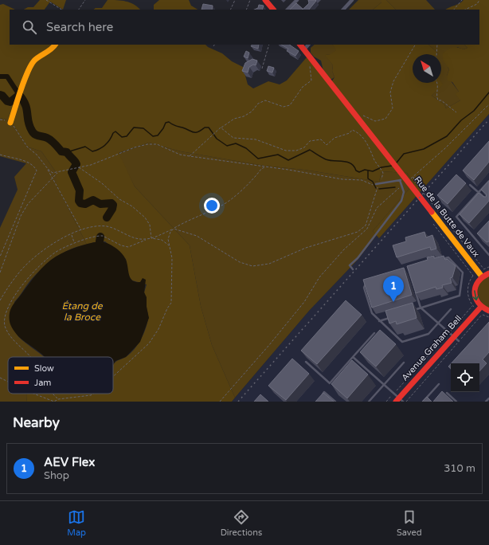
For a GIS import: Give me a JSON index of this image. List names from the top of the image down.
{
  "streets": {
    "street": ["Rue de la Butte de Vaux", "Avenue Graham Bell"]
  },
  "water": ["Étang de la Broce"],
  "legend": ["Slow", "Jam"],
  "north": "top left",
  "page": {
    "search": "Search here",
    "pins": "1",
    "heading": "Nearby",
    "list": [
      {
        "mark": "1",
        "name": "AEV Flex",
        "note": "Shop",
        "value": "310 m"
      }
    ],
    "nav": ["Map", "Directions", "Saved"]
  }
}
